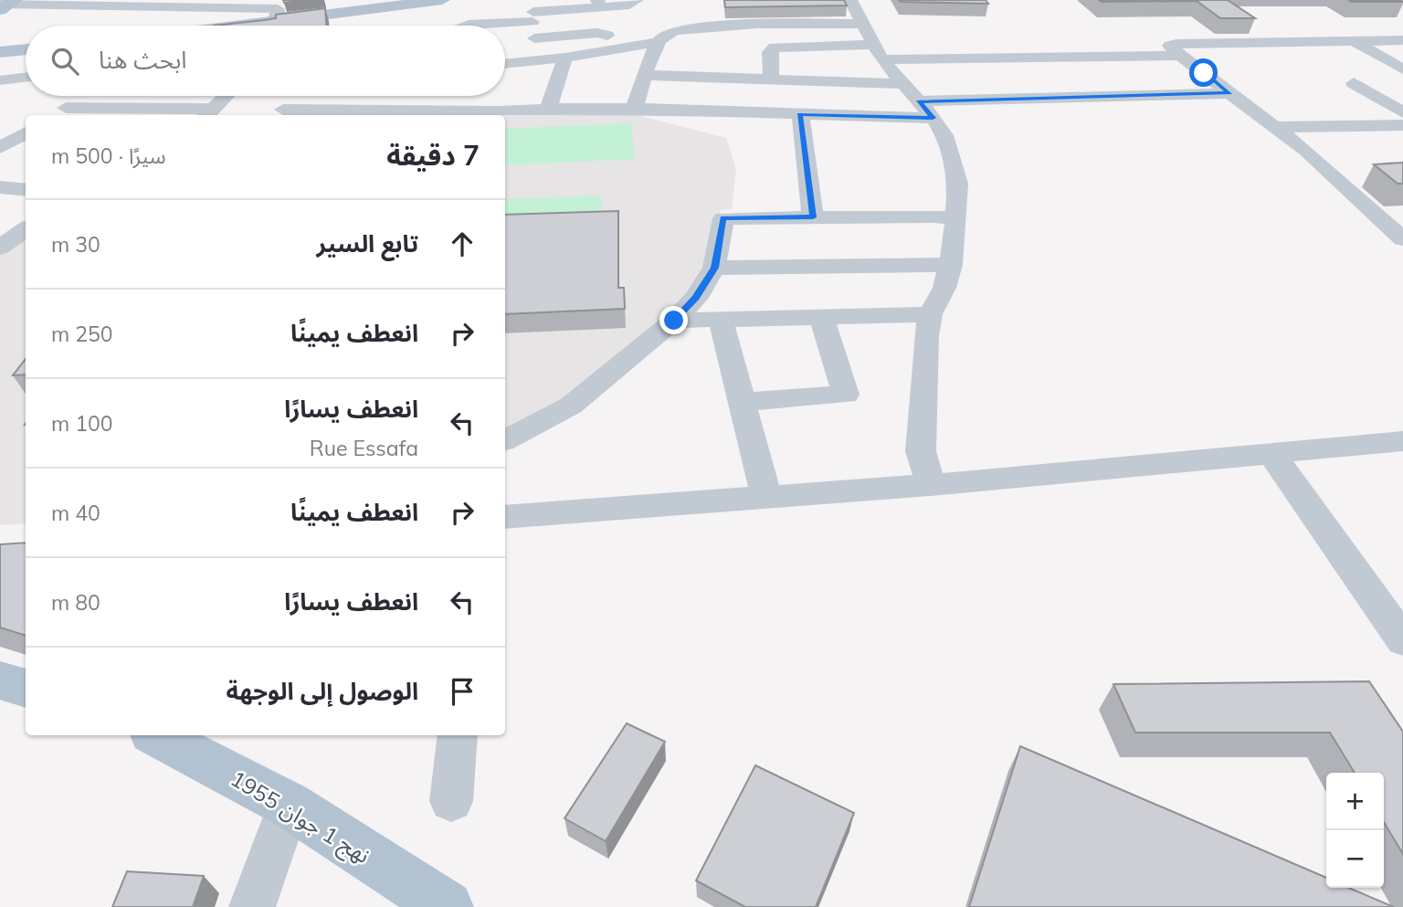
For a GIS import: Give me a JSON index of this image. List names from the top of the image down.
{
  "streets": {
    "main road": ["نهج 1 جوان 1955"]
  },
  "page": {
    "search": "ابحث هنا",
    "heading": ["7 دقيقة", "سيرًا · 500 m"],
    "list": [
      ["تابع السير", "30 m"],
      ["انعطف يمينًا", "250 m"],
      ["انعطف يسارًا", "Rue Essafa", "100 m"],
      ["انعطف يمينًا", "40 m"],
      ["انعطف يسارًا", "80 m"],
      "الوصول إلى الوجهة"
    ],
    "map_buttons": ["+", "−"]
  }
}
